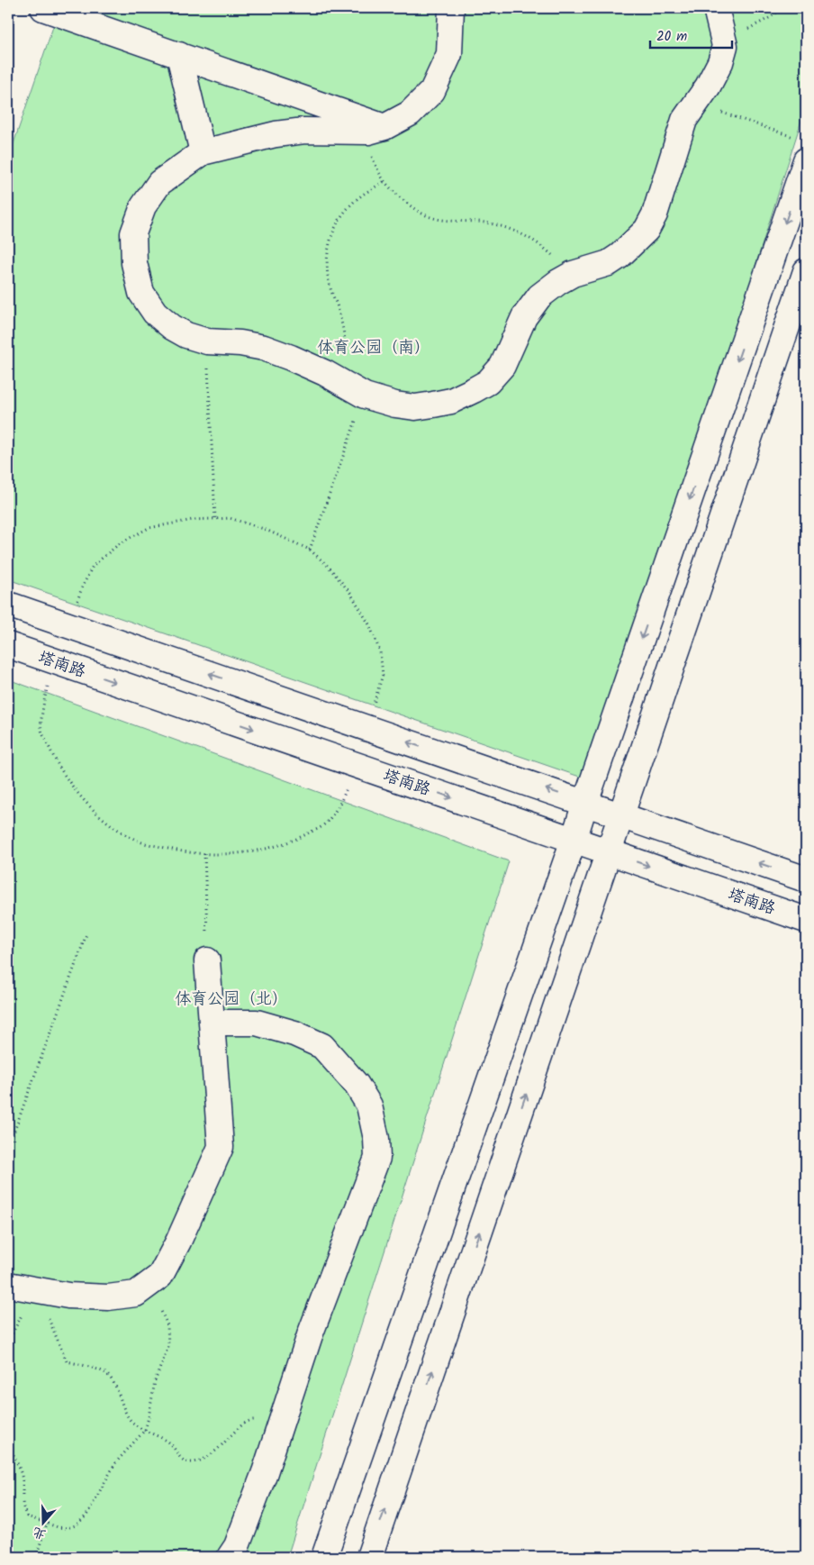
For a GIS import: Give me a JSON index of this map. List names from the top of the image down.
{
  "streets": {
    "main road": ["塔南路"]
  },
  "parks": ["体育公园（南）", "体育公园（北）"],
  "scale_bar": "20 m",
  "north": "bottom"
}
